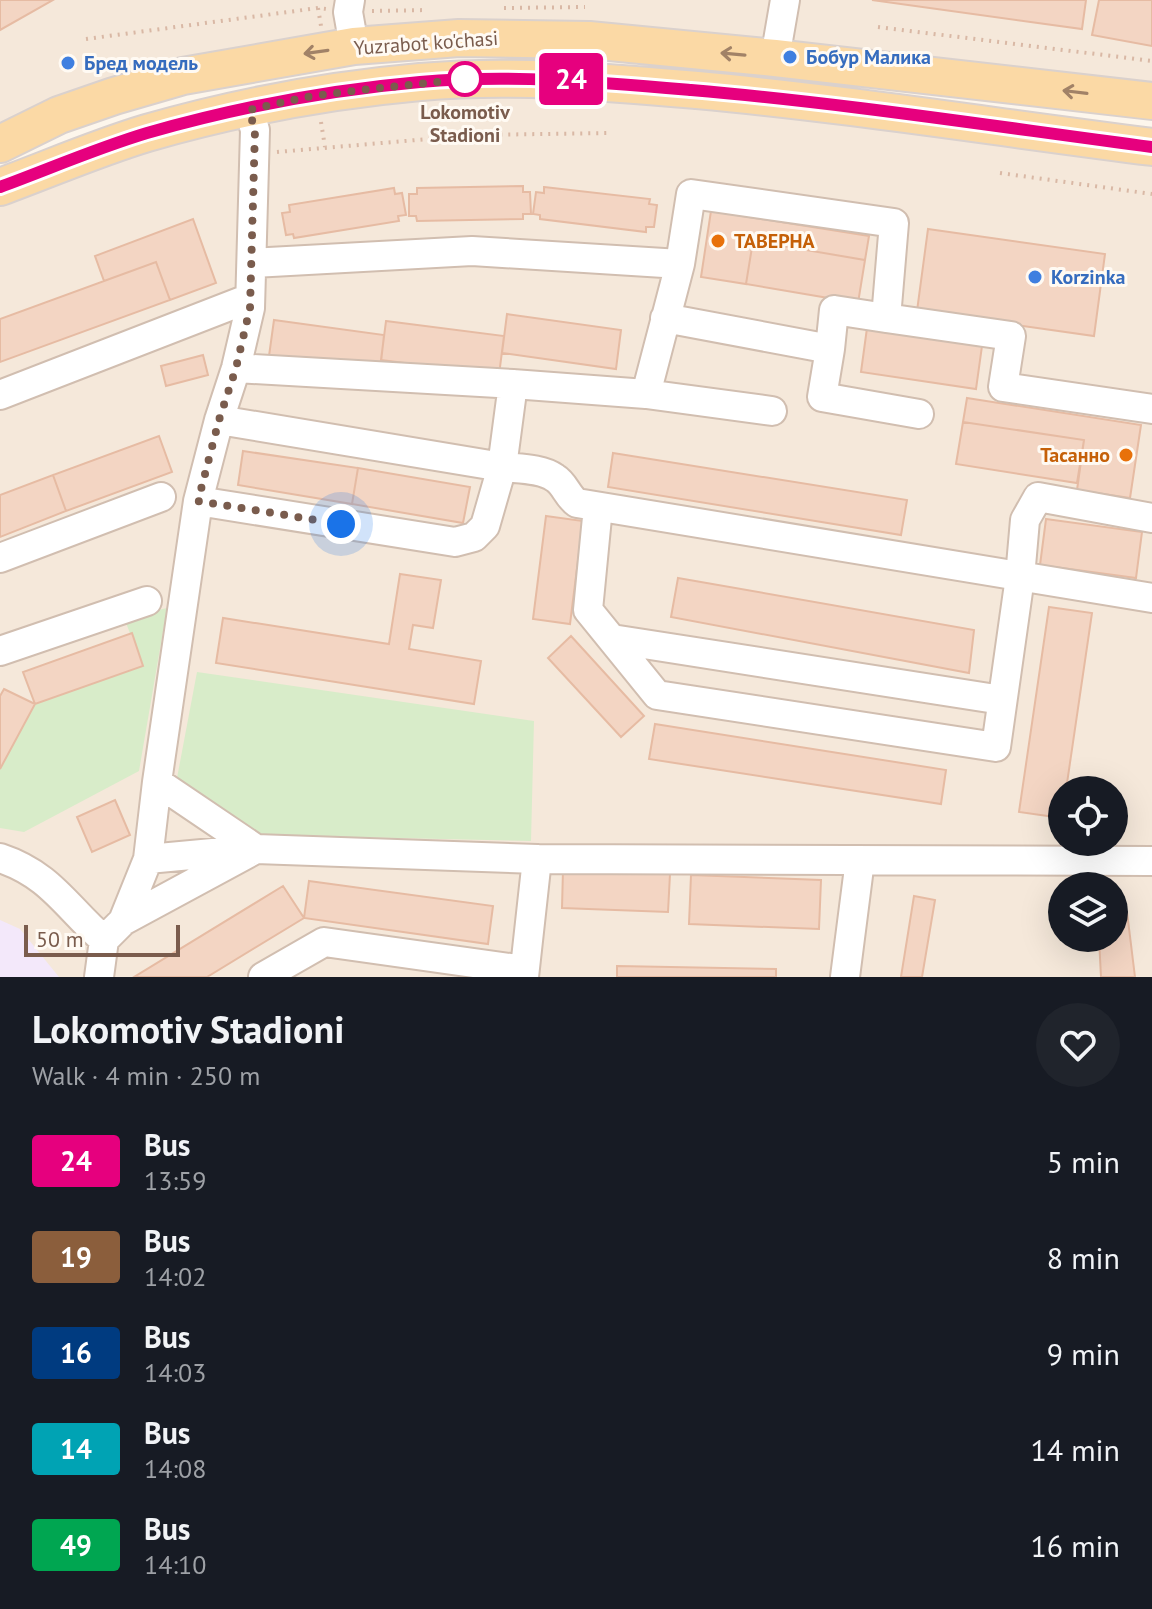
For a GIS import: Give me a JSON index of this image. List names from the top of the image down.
{
  "streets": {
    "main road": ["Yuzrabot ko'chasi"]
  },
  "places": [
    "Бобур Малика",
    "Бред модель",
    "Lokomotiv Stadioni",
    "ТАВЕРНА",
    "Korzinka",
    "Тасанно"
  ],
  "lines": ["bus line 24"],
  "scale_bar": "50 m",
  "page": {
    "on_map": "24",
    "scale": "50 m",
    "heading": ["Lokomotiv Stadioni", "Walk · 4 min · 250 m"],
    "list": [
      {
        "mark": "24",
        "name": "Bus",
        "note": "13:59",
        "value": "5 min"
      },
      {
        "mark": "19",
        "name": "Bus",
        "note": "14:02",
        "value": "8 min"
      },
      {
        "mark": "16",
        "name": "Bus",
        "note": "14:03",
        "value": "9 min"
      },
      {
        "mark": "14",
        "name": "Bus",
        "note": "14:08",
        "value": "14 min"
      },
      {
        "mark": "49",
        "name": "Bus",
        "note": "14:10",
        "value": "16 min"
      }
    ]
  }
}
